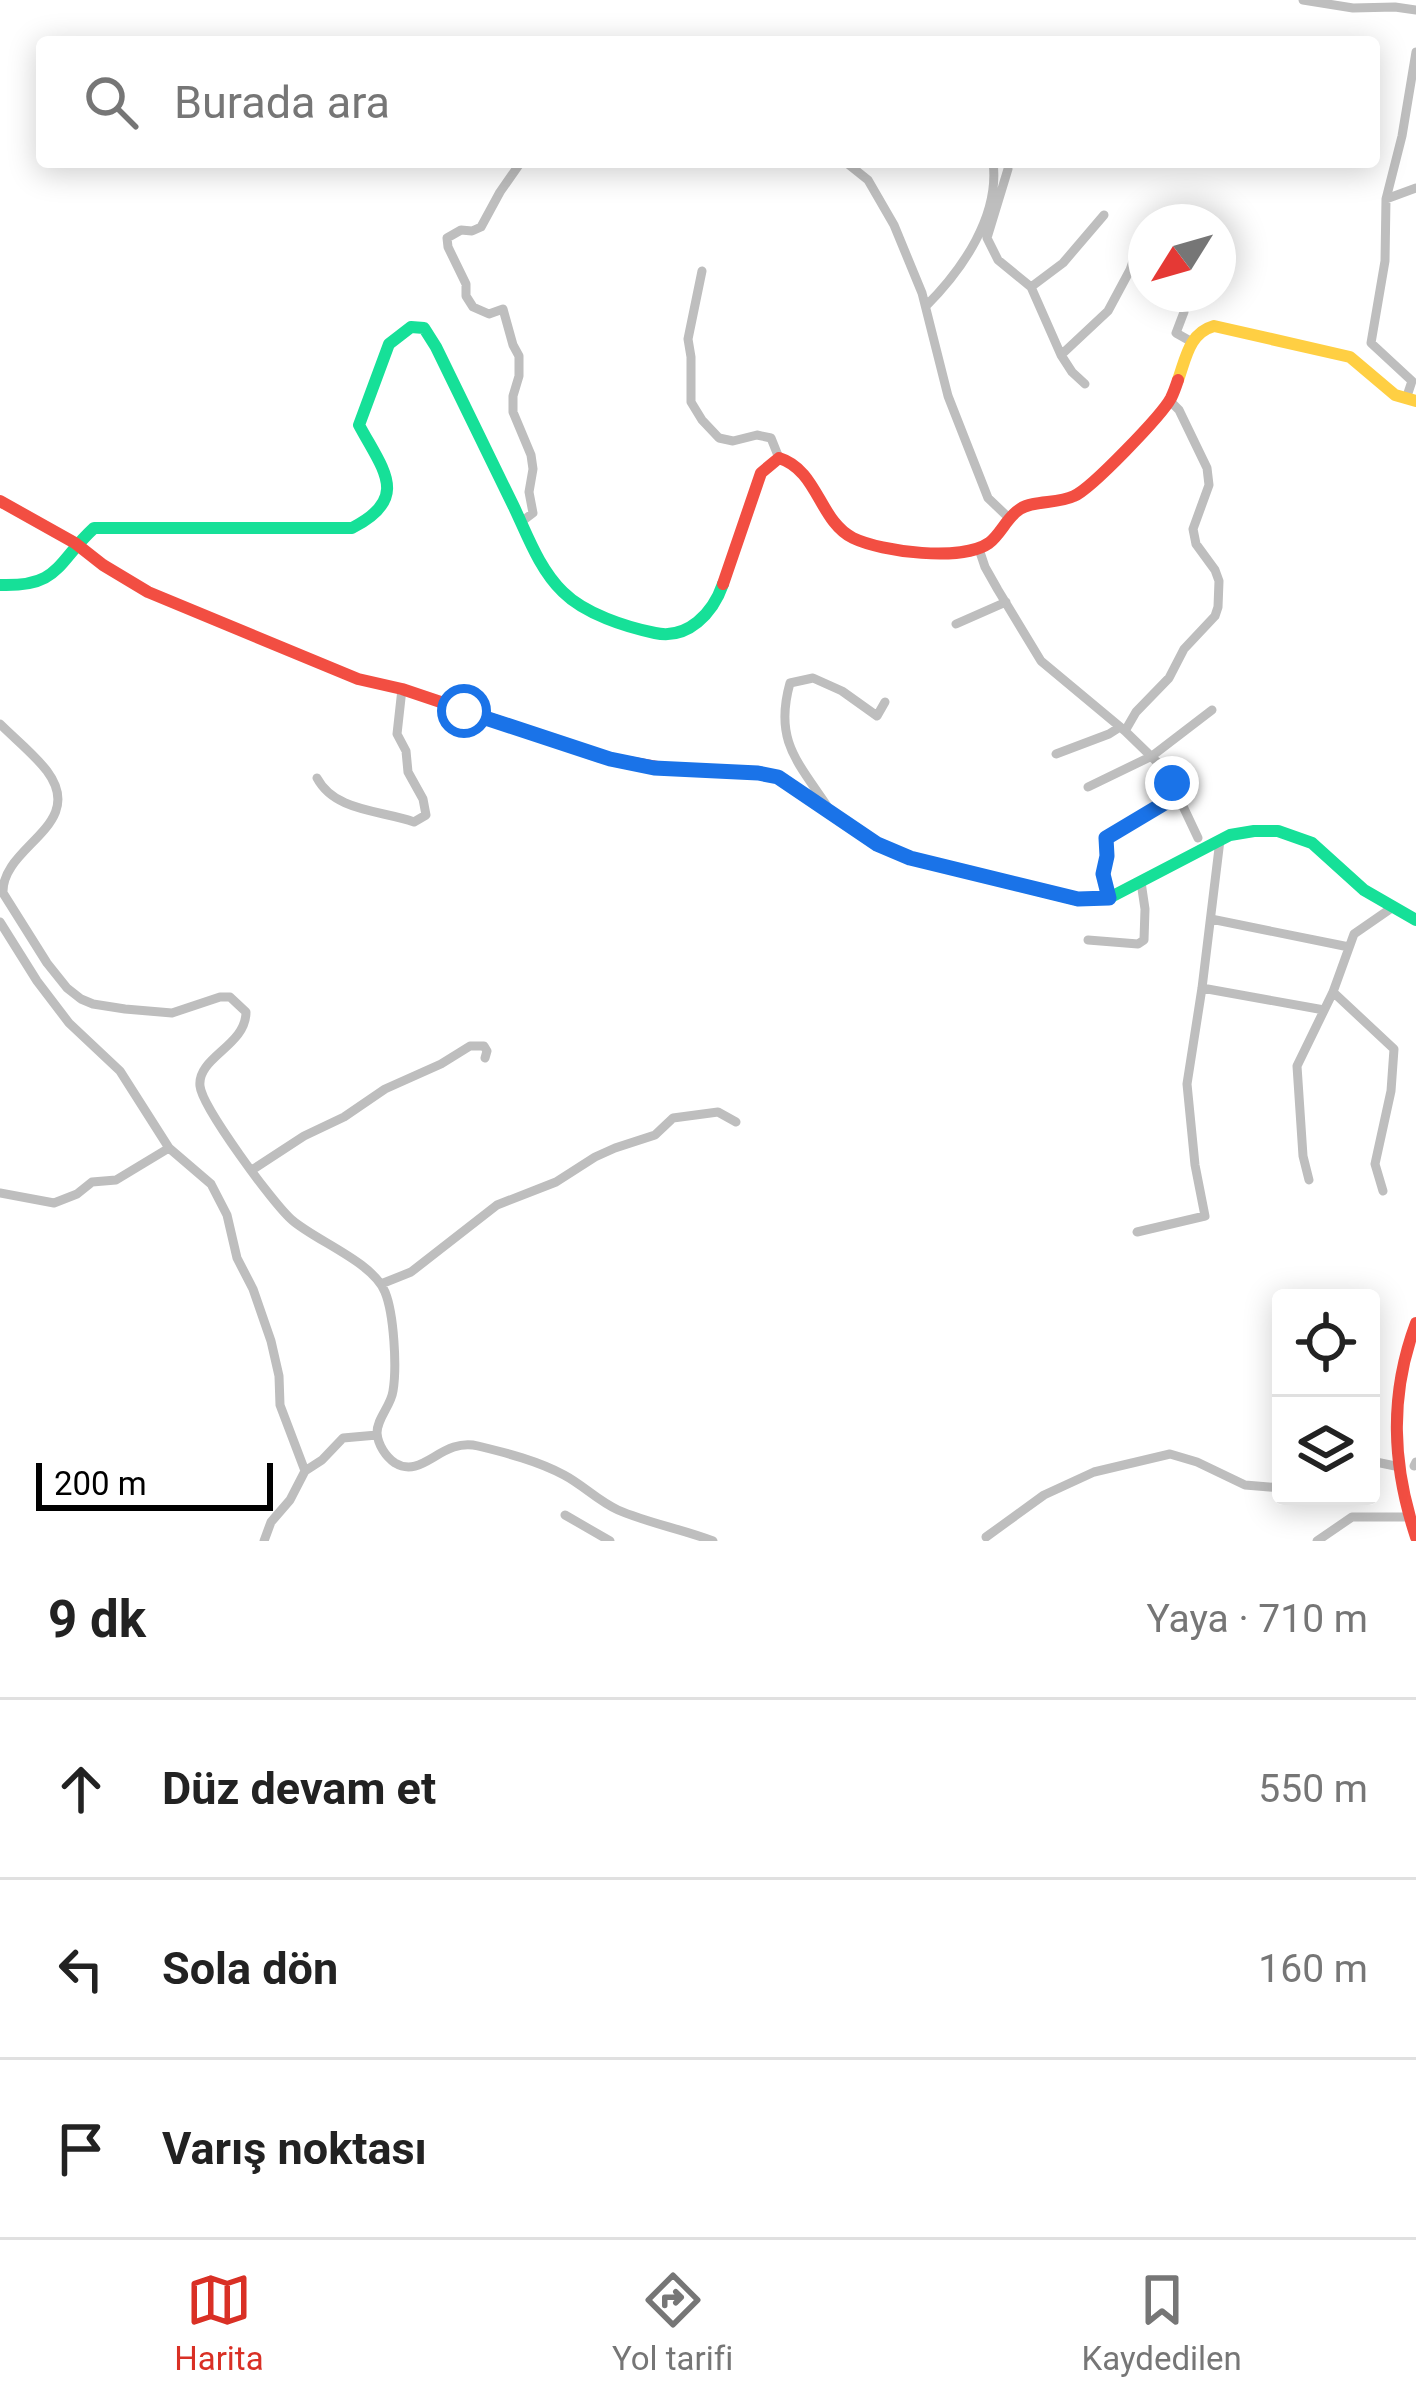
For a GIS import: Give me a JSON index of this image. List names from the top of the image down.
{
  "scale_bar": "200 m",
  "north": "bottom left",
  "page": {
    "search": "Burada ara",
    "scale": "200 m",
    "heading": ["9 dk", "Yaya · 710 m"],
    "list": [
      ["Düz devam et", "550 m"],
      ["Sola dön", "160 m"],
      "Varış noktası"
    ],
    "nav": ["Harita", "Yol tarifi", "Kaydedilen"]
  }
}
